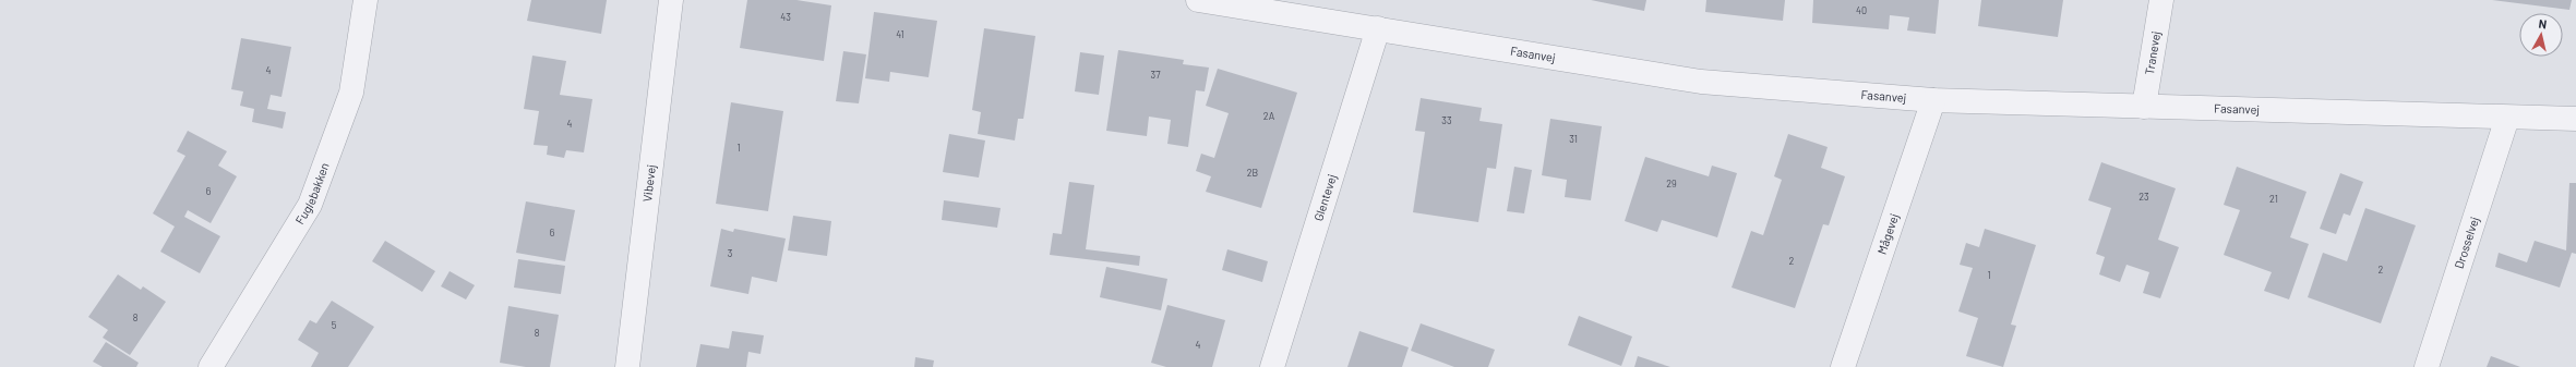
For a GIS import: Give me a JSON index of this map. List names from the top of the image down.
{
  "streets": {
    "street": [
      "Fasanvej",
      "Tranevej",
      "Vibevej",
      "Fuglebakken",
      "Glentevej",
      "Mågevej",
      "Drosselvej"
    ]
  },
  "crossings": [
    ["Fasanvej", "Tranevej"],
    ["Fasanvej", "Glentevej"],
    ["Fasanvej", "Mågevej"],
    ["Fasanvej", "Drosselvej"]
  ],
  "house_numbers": [
    "40",
    "43",
    "41",
    "4",
    "37",
    "2A",
    "33",
    "4",
    "31",
    "1",
    "2B",
    "29",
    "6",
    "23",
    "21",
    "6",
    "3",
    "2",
    "2",
    "1",
    "8",
    "5",
    "8",
    "4"
  ],
  "north": "top"
}
